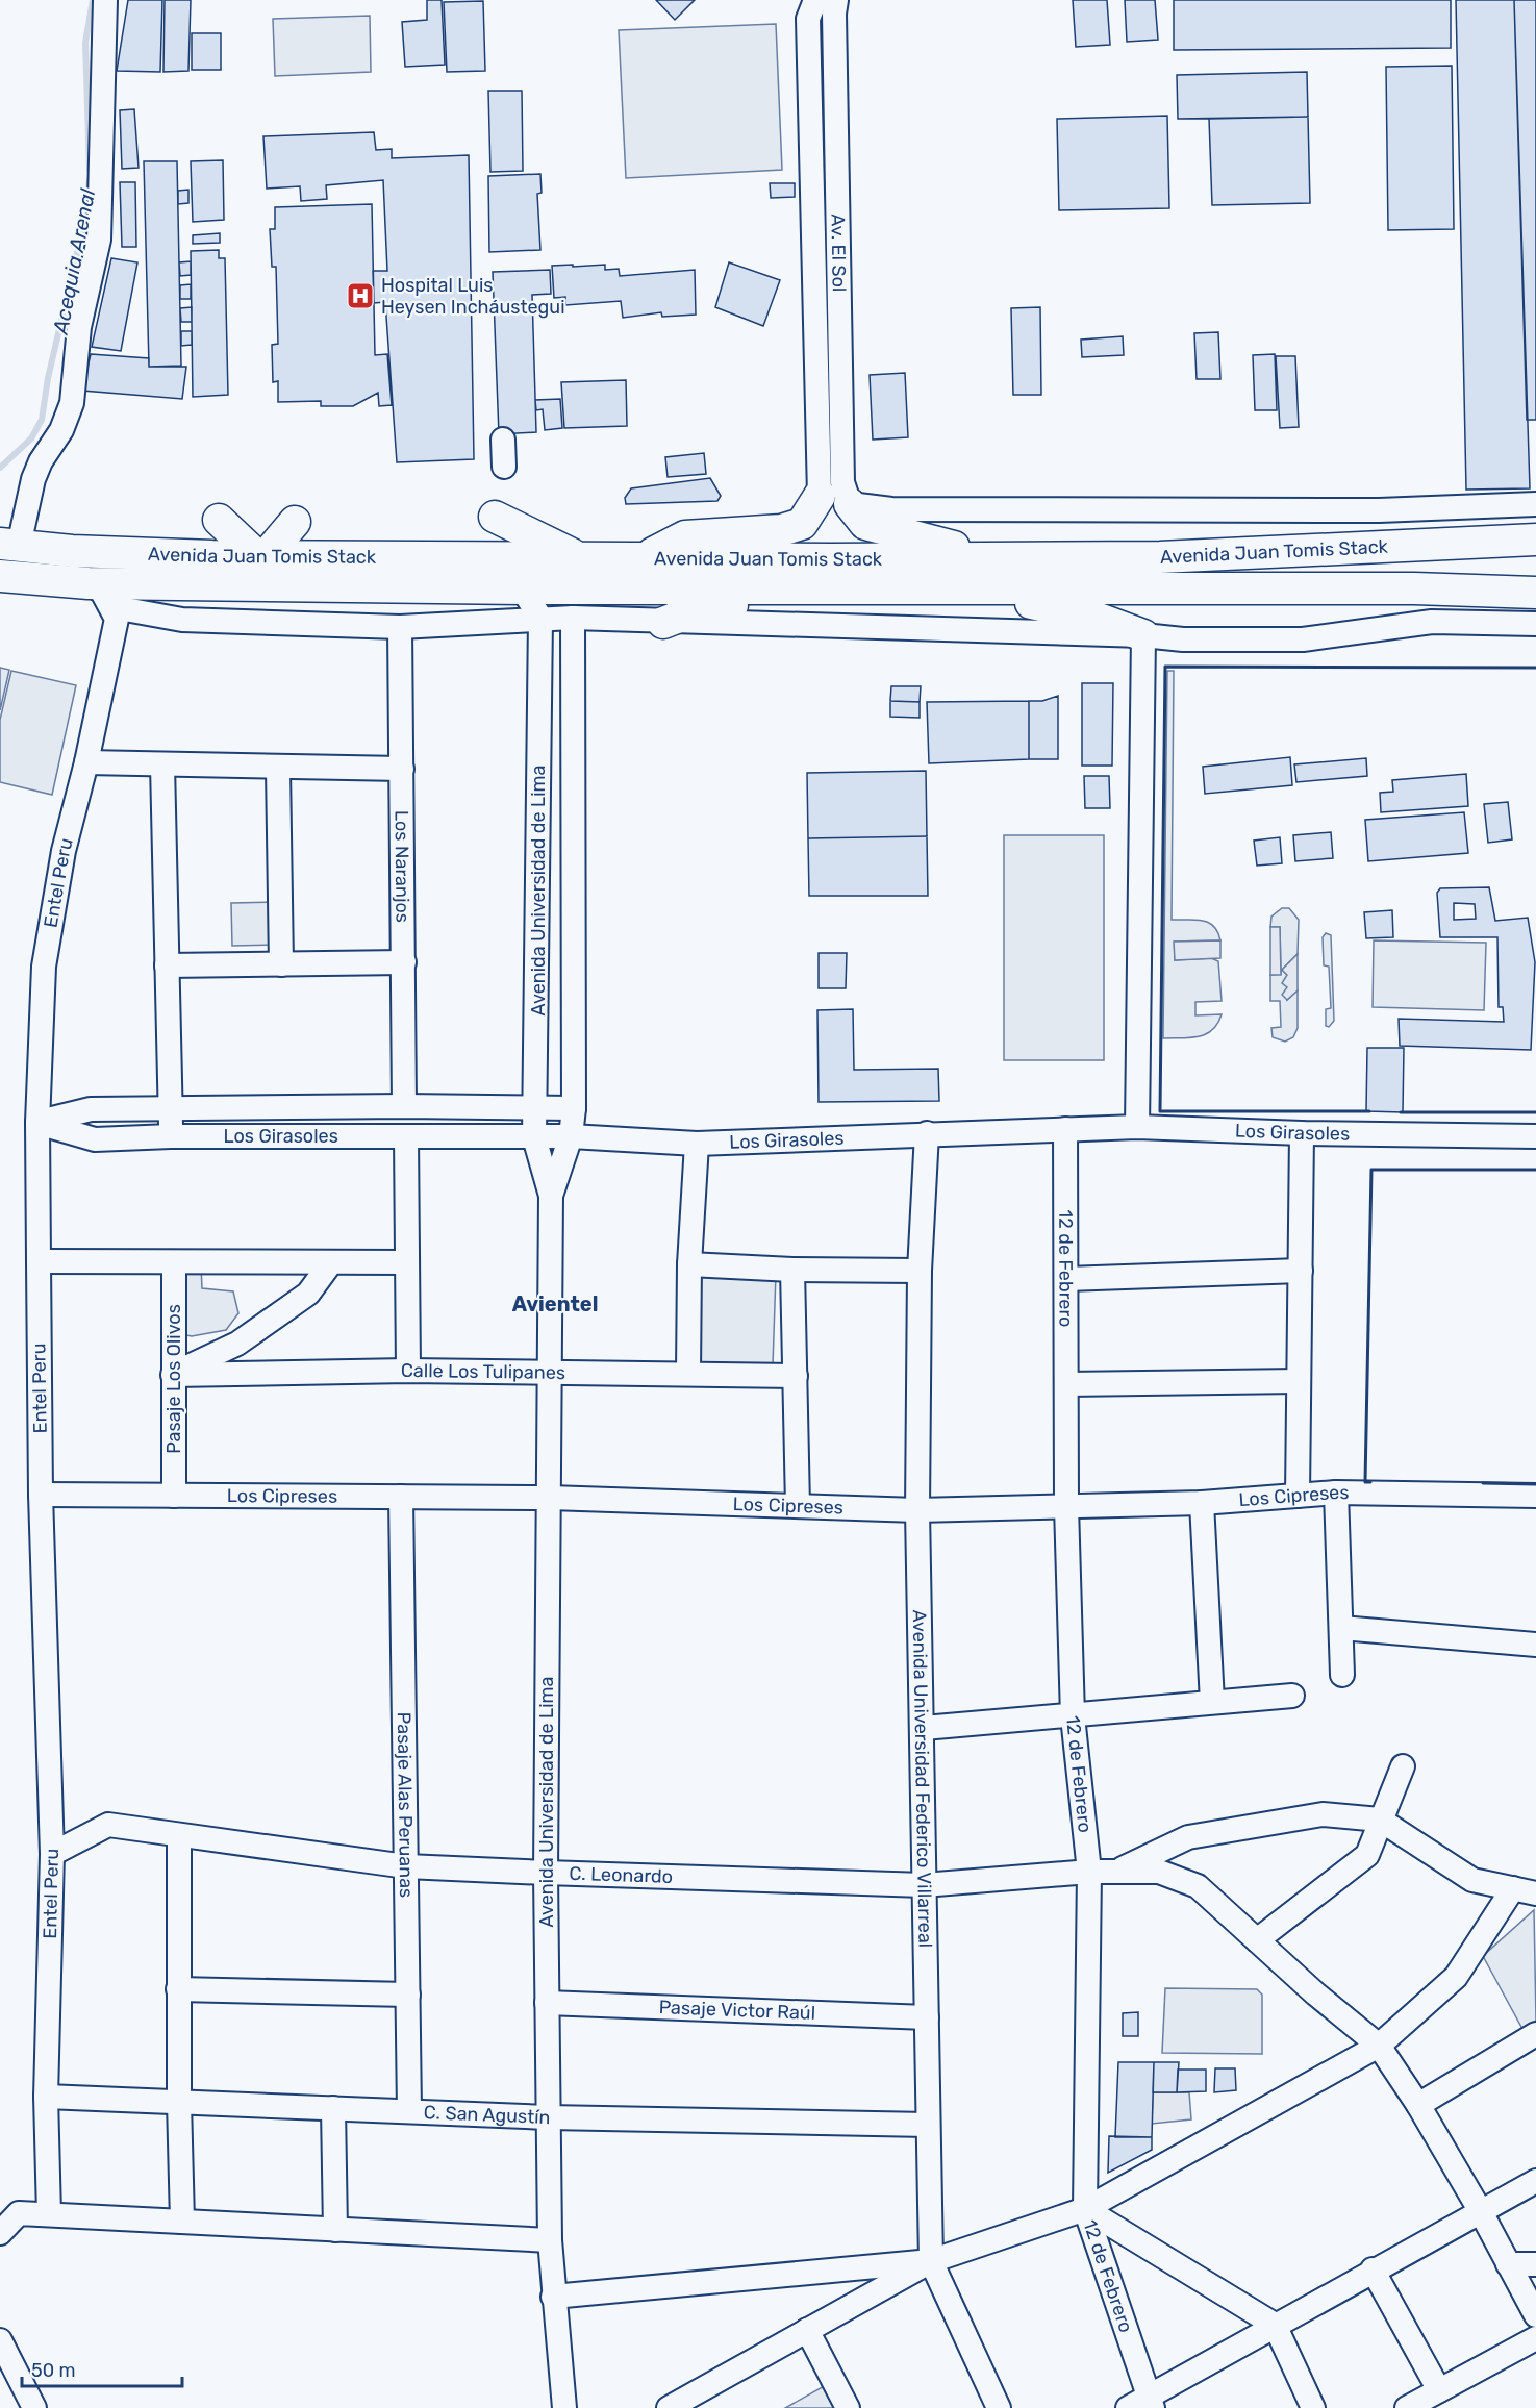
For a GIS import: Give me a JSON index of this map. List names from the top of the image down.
{
  "streets": {
    "main road": ["Avenida Juan Tomis Stack"],
    "street": [
      "Av. El Sol",
      "Los Naranjos",
      "Entel Peru",
      "Avenida Universidad de Lima",
      "Los Girasoles",
      "12 de Febrero",
      "Calle Los Tulipanes",
      "Pasaje Los Olivos",
      "Los Cipreses",
      "Avenida Universidad Federico Villarreal",
      "Pasaje Alas Peruanas",
      "C. Leonardo",
      "Pasaje Victor Raúl",
      "C. San Agustín"
    ]
  },
  "crossings": [
    ["Av. El Sol", "Avenida Juan Tomis Stack"],
    ["Entel Peru", "Los Girasoles"],
    ["Entel Peru", "Los Cipreses"],
    ["Entel Peru", "C. Leonardo"],
    ["Entel Peru", "C. San Agustín"],
    ["Avenida Universidad de Lima", "Los Girasoles"],
    ["Avenida Universidad de Lima", "Calle Los Tulipanes"],
    ["Avenida Universidad de Lima", "Los Cipreses"],
    ["Avenida Universidad de Lima", "C. Leonardo"],
    ["Avenida Universidad de Lima", "Pasaje Victor Raúl"],
    ["Avenida Universidad de Lima", "C. San Agustín"],
    ["Los Girasoles", "12 de Febrero"],
    ["Los Girasoles", "Avenida Universidad Federico Villarreal"],
    ["12 de Febrero", "Los Cipreses"],
    ["12 de Febrero", "C. Leonardo"],
    ["Calle Los Tulipanes", "Pasaje Los Olivos"],
    ["Pasaje Los Olivos", "Los Cipreses"],
    ["Los Cipreses", "Avenida Universidad Federico Villarreal"],
    ["Los Cipreses", "Pasaje Alas Peruanas"],
    ["Avenida Universidad Federico Villarreal", "C. Leonardo"],
    ["Avenida Universidad Federico Villarreal", "Pasaje Victor Raúl"],
    ["Avenida Universidad Federico Villarreal", "C. San Agustín"],
    ["Pasaje Alas Peruanas", "C. Leonardo"],
    ["Pasaje Alas Peruanas", "C. San Agustín"]
  ],
  "districts": ["Avientel"],
  "water": ["Acequia Arenal"],
  "places": {
    "hospital": ["Hospital Luis Heysen Incháustegui"]
  },
  "scale_bar": "50 m"
}
